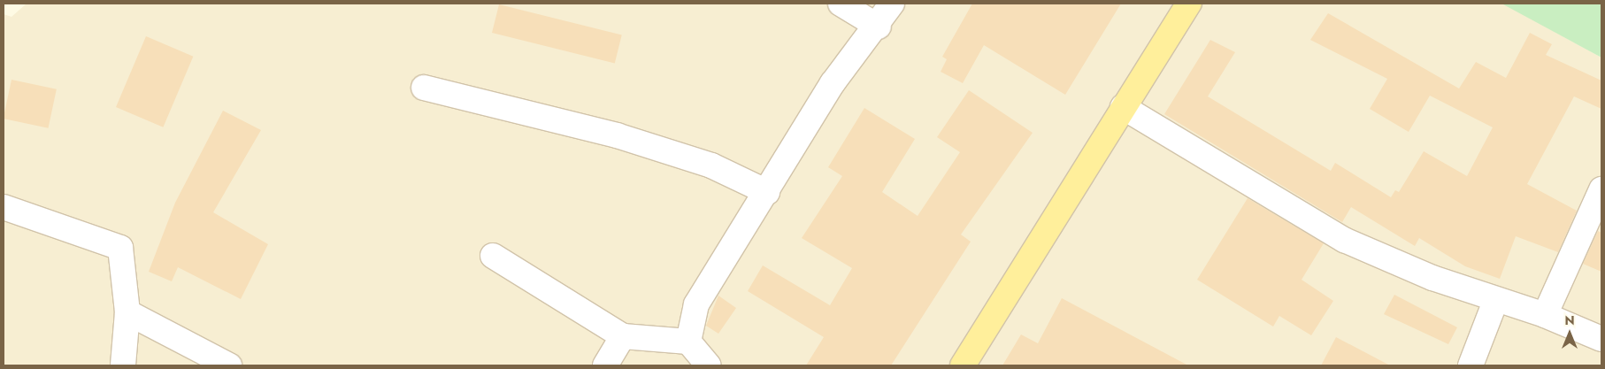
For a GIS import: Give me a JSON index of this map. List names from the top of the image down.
{
  "north": "top"
}
